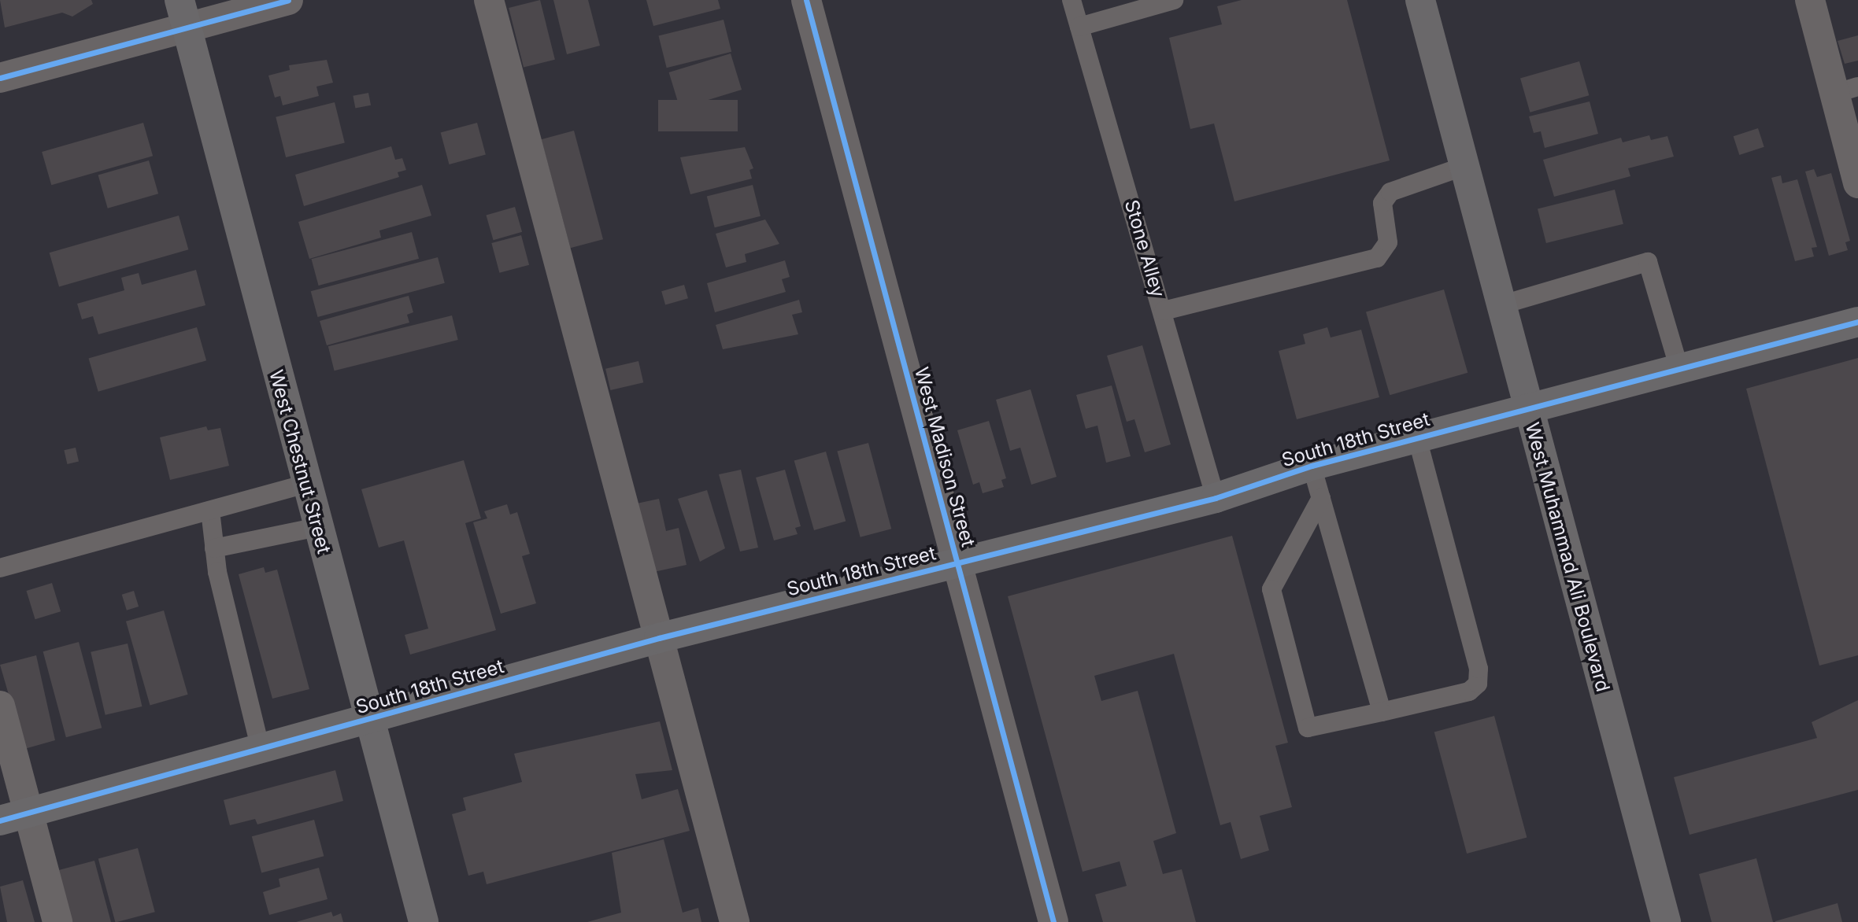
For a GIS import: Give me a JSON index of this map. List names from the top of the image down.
{
  "streets": {
    "street": [
      "South 18th Street",
      "West Madison Street",
      "West Chestnut Street",
      "West Muhammad Ali Boulevard"
    ],
    "lane": ["Stone Alley"]
  },
  "crossings": [
    ["Stone Alley", "South 18th Street"],
    ["South 18th Street", "West Madison Street"],
    ["South 18th Street", "West Chestnut Street"],
    ["South 18th Street", "West Muhammad Ali Boulevard"]
  ]
}
